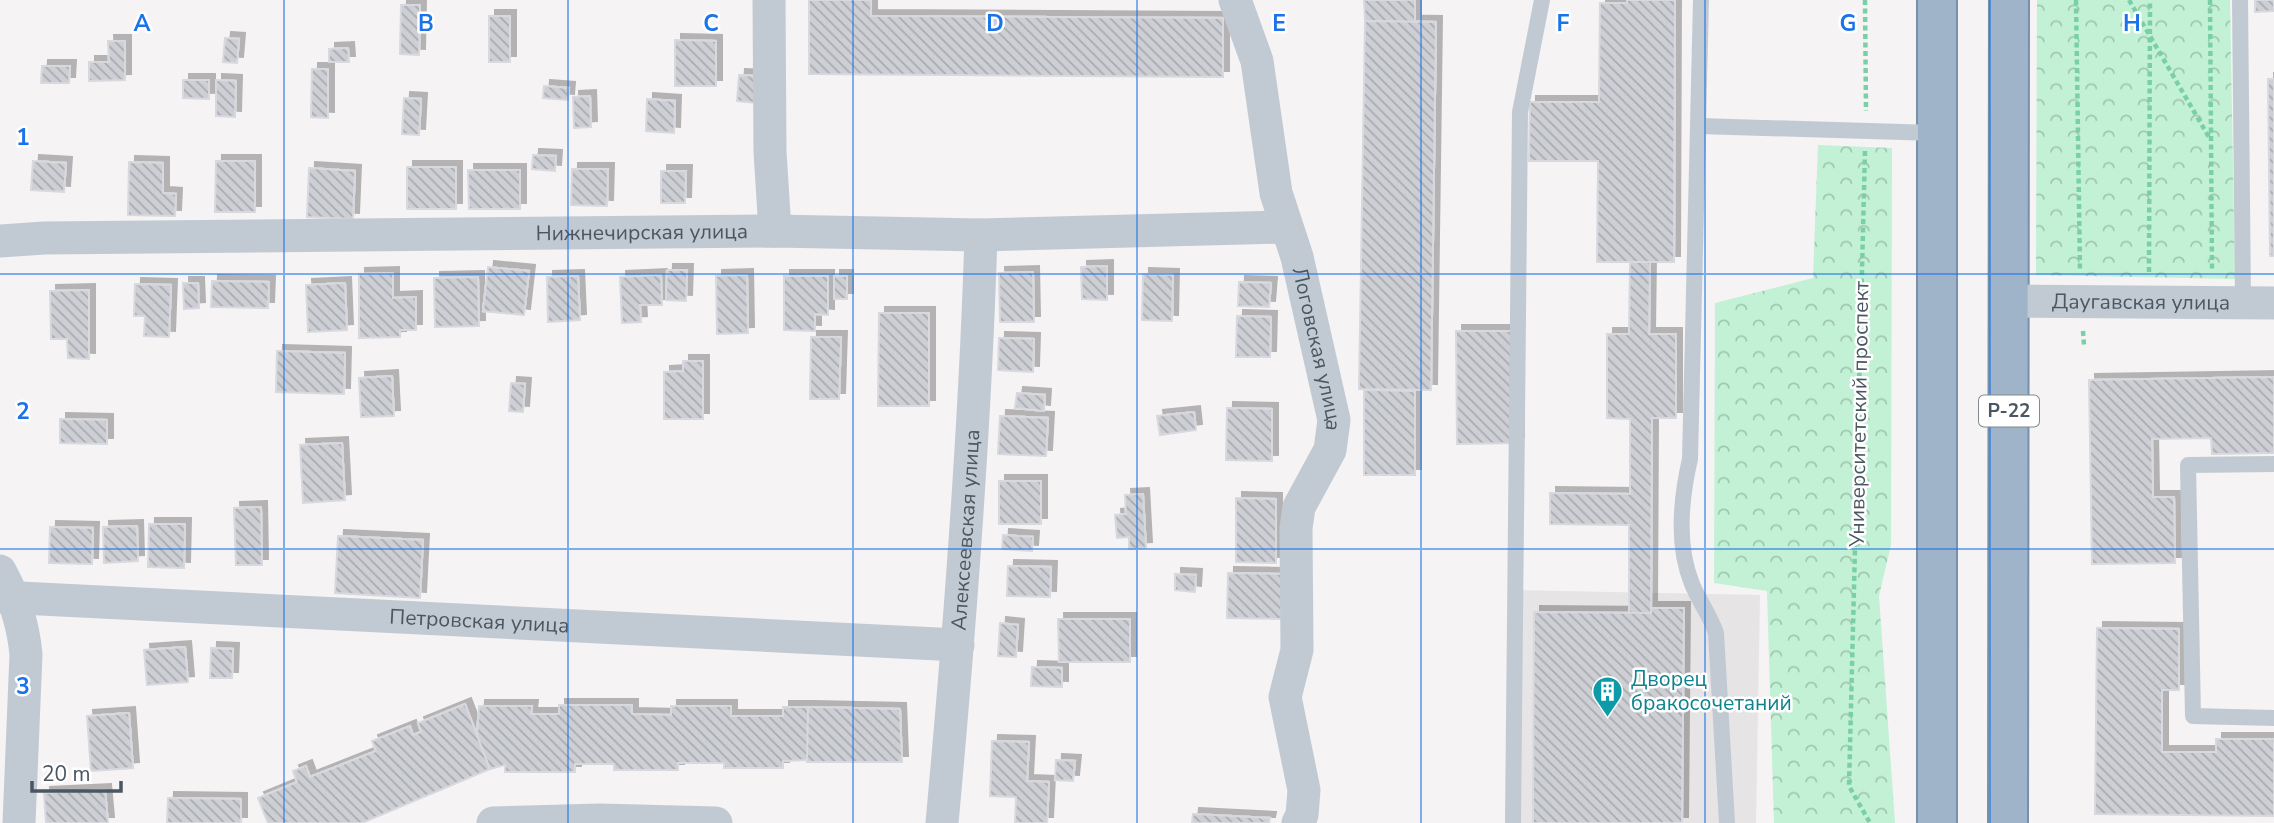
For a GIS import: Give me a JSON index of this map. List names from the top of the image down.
{
  "streets": {
    "highway": ["Р-22"],
    "street": [
      "Нижнечирская улица",
      "Даугавская улица",
      "Логовская улица",
      "Алексеевская улица",
      "Петровская улица"
    ],
    "path": ["Университетский проспект"]
  },
  "crossings": [
    ["Нижнечирская улица", "Логовская улица"],
    ["Нижнечирская улица", "Алексеевская улица"],
    ["Даугавская улица", "Р-22"],
    ["Алексеевская улица", "Петровская улица"]
  ],
  "places": {
    "building": ["Дворец бракосочетаний"]
  },
  "scale_bar": "20 m",
  "grid": {
    "columns": [
      "A",
      "B",
      "C",
      "D",
      "E",
      "F",
      "G",
      "H"
    ],
    "rows": ["1", "2", "3"]
  }
}
